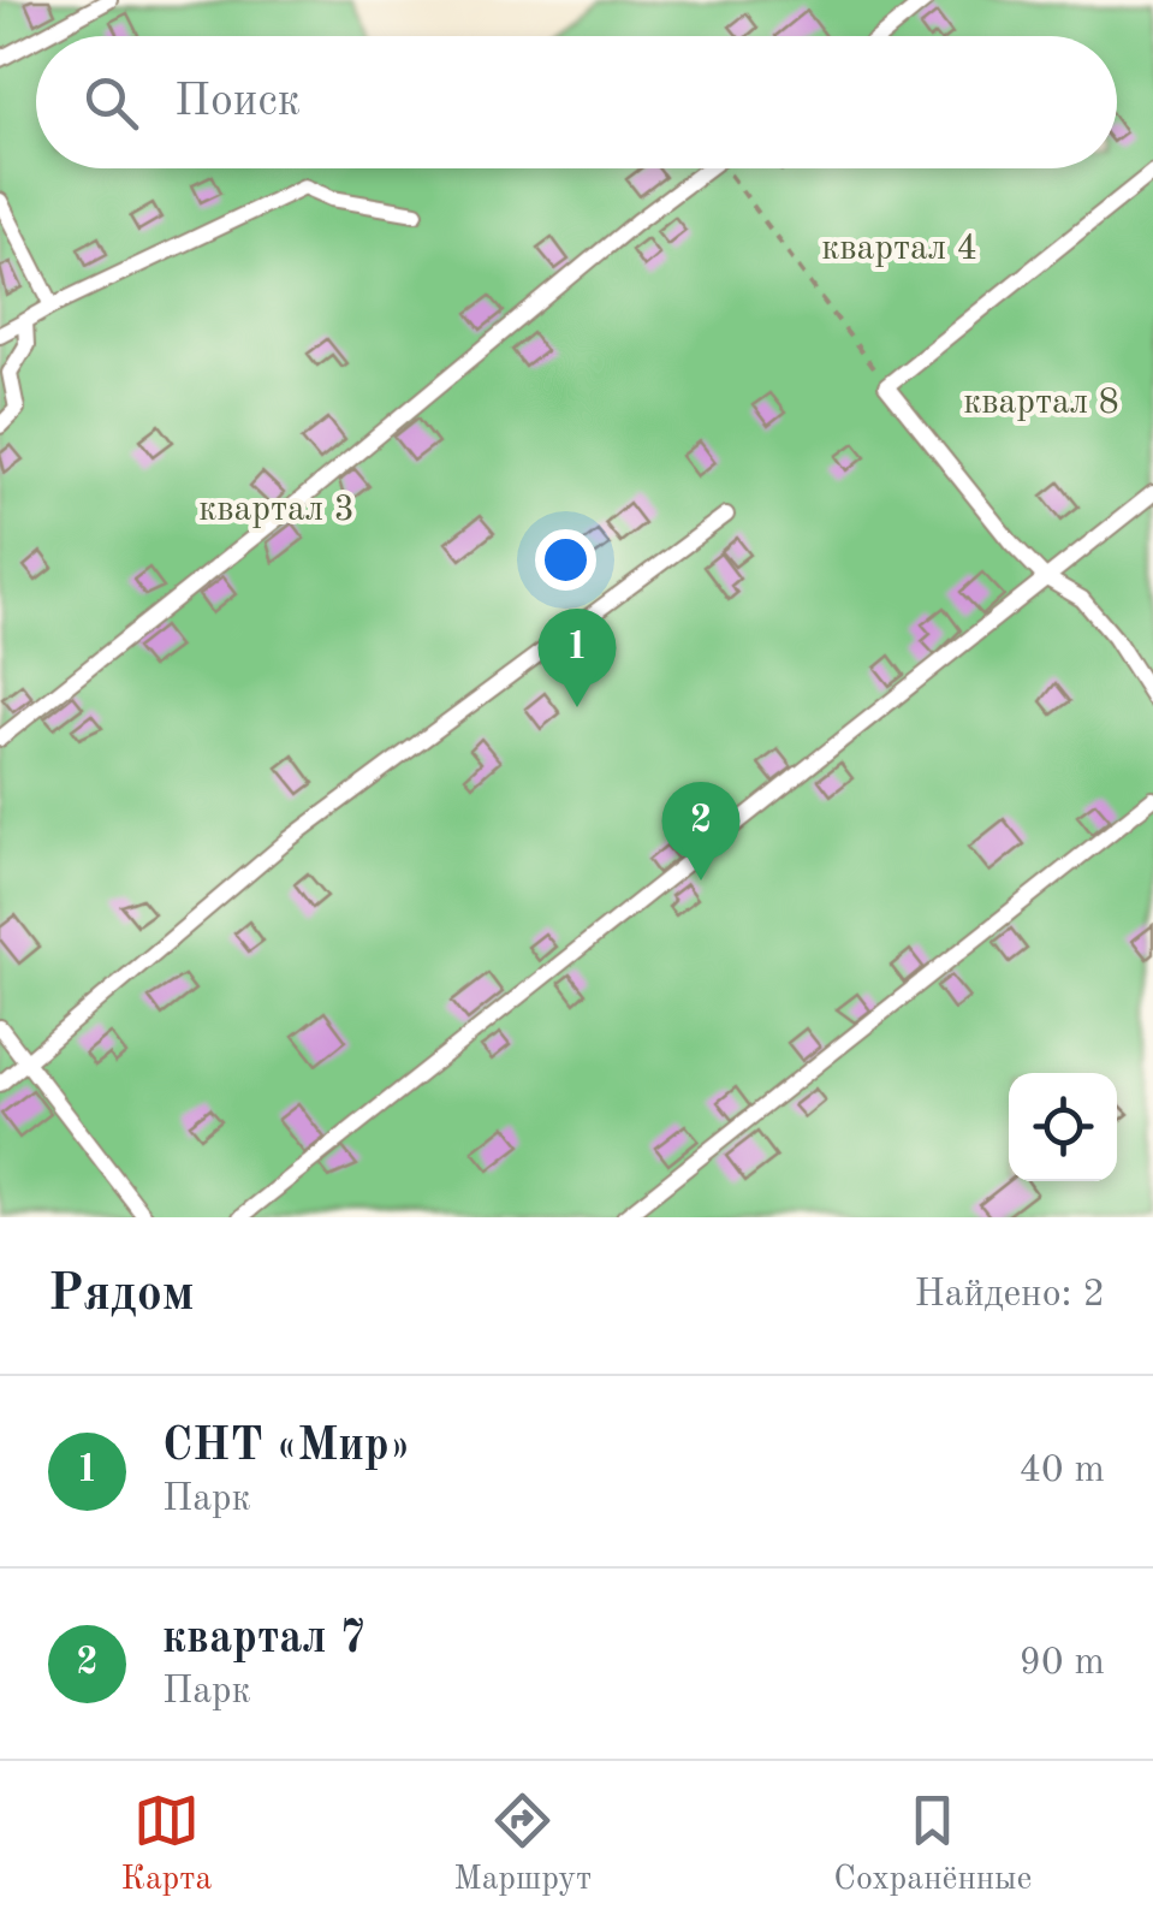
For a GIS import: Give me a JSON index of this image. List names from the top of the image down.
{
  "parks": ["квартал 4", "квартал 8", "квартал 3"],
  "page": {
    "search": "Поиск",
    "pins": ["1", "2"],
    "heading": ["Рядом", "Найдено: 2"],
    "list": [
      {
        "mark": "1",
        "name": "СНТ «Мир»",
        "note": "Парк",
        "value": "40 m"
      },
      {
        "mark": "2",
        "name": "квартал 7",
        "note": "Парк",
        "value": "90 m"
      }
    ],
    "nav": ["Карта", "Маршрут", "Сохранённые"]
  }
}
